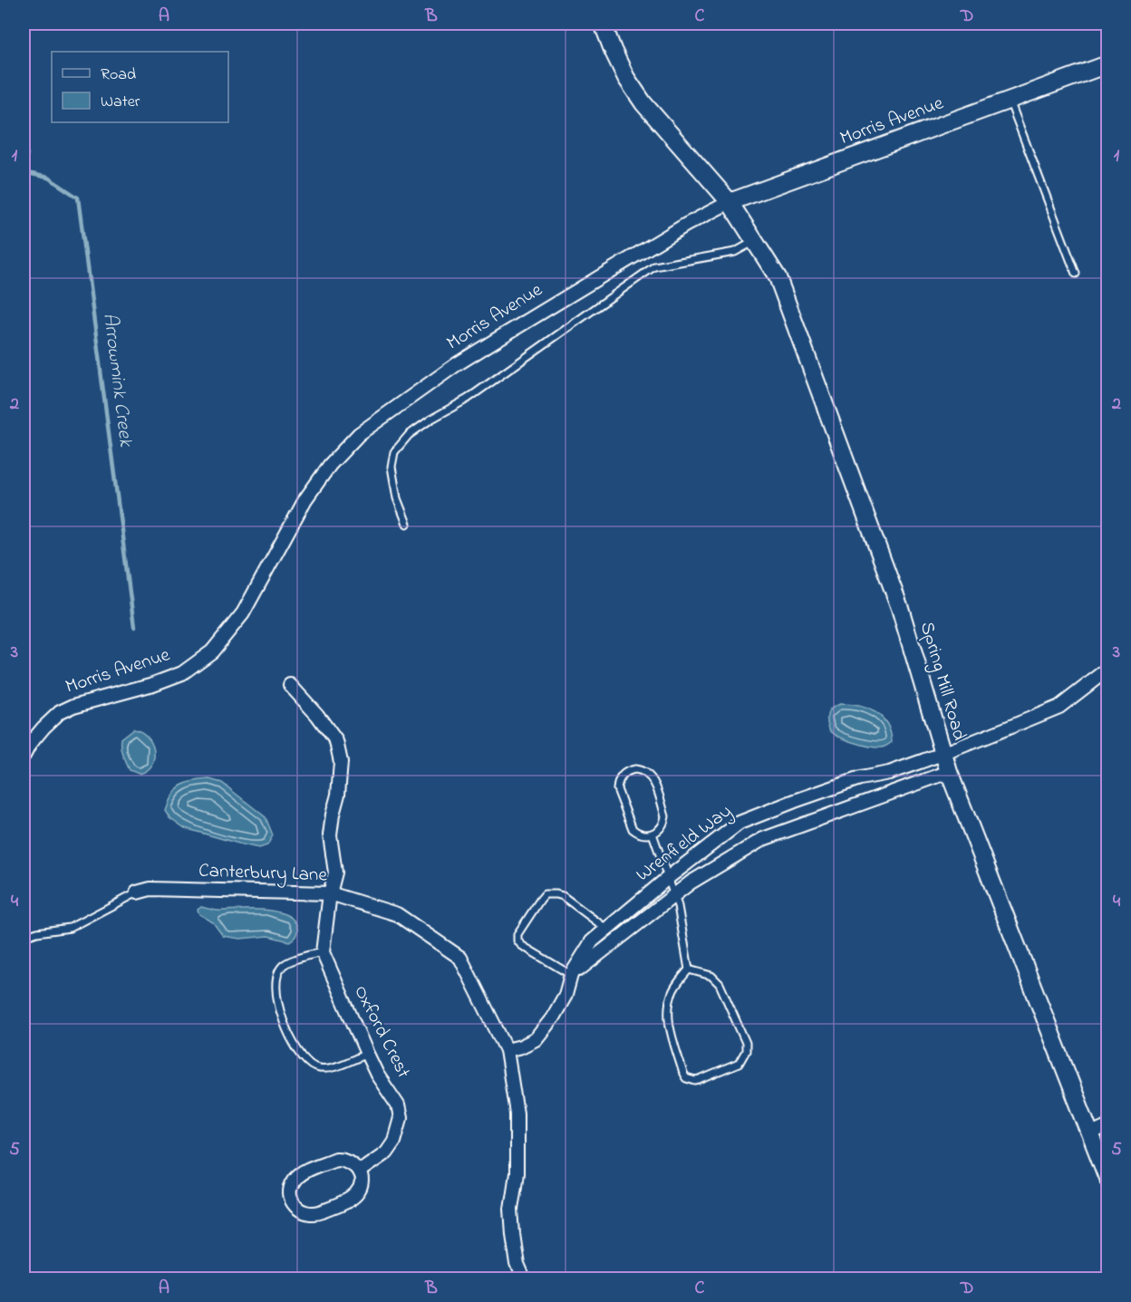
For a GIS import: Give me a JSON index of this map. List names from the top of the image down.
{
  "streets": {
    "main road": ["Morris Avenue", "Spring Mill Road"],
    "street": ["Wrenfield Way", "Canterbury Lane", "Oxford Crest"]
  },
  "crossings": [
    ["Morris Avenue", "Spring Mill Road"],
    ["Spring Mill Road", "Wrenfield Way"],
    ["Wrenfield Way", "Canterbury Lane"]
  ],
  "water": ["Arrowmink Creek"],
  "legend": ["Road", "Water"],
  "grid": {
    "columns": [
      "A",
      "B",
      "C",
      "D"
    ],
    "rows": [
      "1",
      "2",
      "3",
      "4",
      "5"
    ]
  }
}
